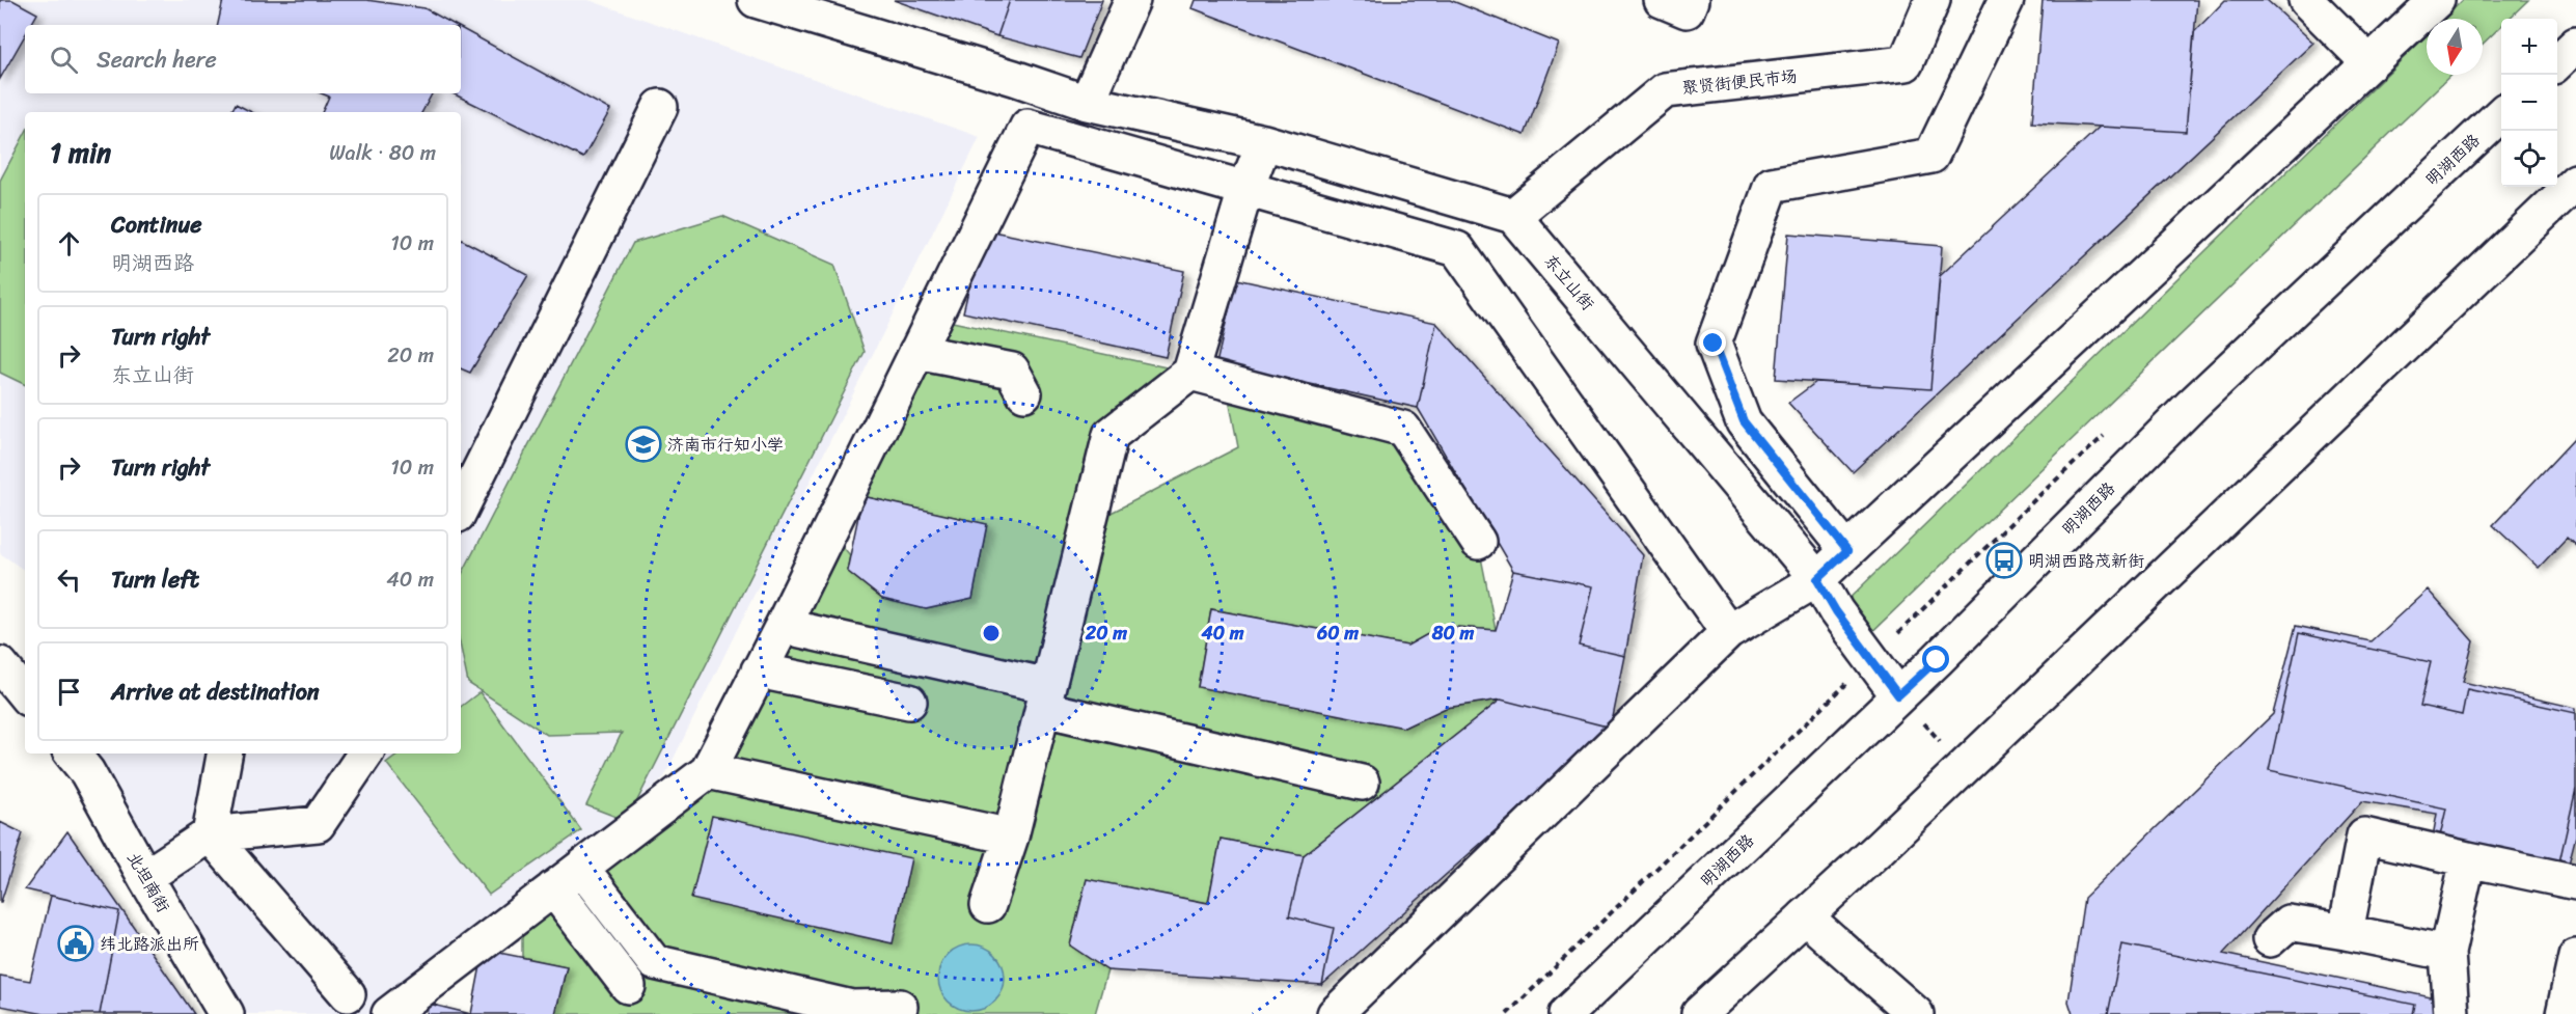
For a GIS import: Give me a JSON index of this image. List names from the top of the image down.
{
  "streets": {
    "street": [
      "聚贤街便民市场",
      "明湖西路",
      "东立山街",
      "北坦南街"
    ]
  },
  "crossings": [
    ["聚贤街便民市场", "东立山街"],
    ["明湖西路", "东立山街"]
  ],
  "places": {
    "school or university": ["济南市行知小学"],
    "bus stop": ["明湖西路茂新街"],
    "public building": ["纬北路派出所"]
  },
  "north": "bottom",
  "page": {
    "map_buttons": ["+", "−"],
    "search": "Search here",
    "heading": ["1 min", "Walk · 80 m"],
    "list": [
      ["Continue", "明湖西路", "10 m"],
      ["Turn right", "东立山街", "20 m"],
      ["Turn right", "10 m"],
      ["Turn left", "40 m"],
      "Arrive at destination"
    ]
  },
  "rings": [
    "20 m",
    "40 m",
    "60 m",
    "80 m"
  ]
}
